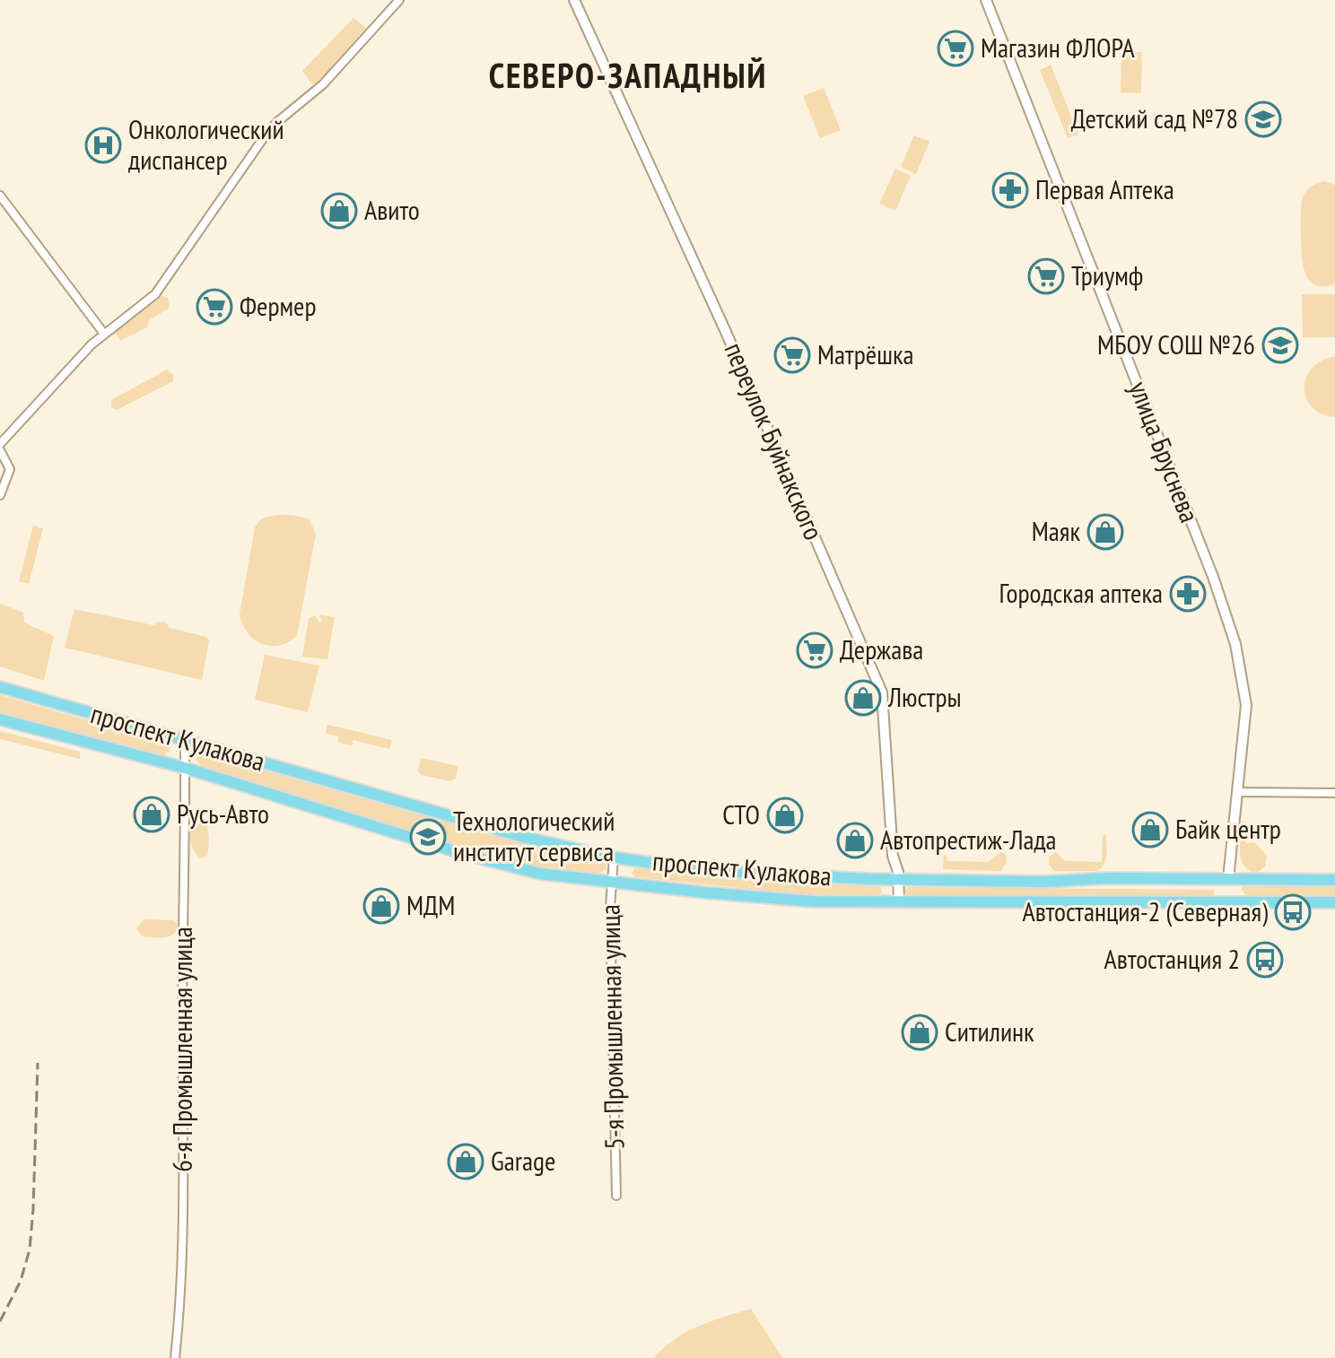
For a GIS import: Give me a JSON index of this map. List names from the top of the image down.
{
  "streets": {
    "main road": ["проспект Кулакова"],
    "street": [
      "переулок Буйнакского",
      "улица Бруснева",
      "5-я Промышленная улица",
      "6-я Промышленная улица"
    ]
  },
  "crossings": [
    ["переулок Буйнакского", "проспект Кулакова"],
    ["улица Бруснева", "проспект Кулакова"],
    ["проспект Кулакова", "5-я Промышленная улица"],
    ["проспект Кулакова", "6-я Промышленная улица"]
  ],
  "districts": ["СЕВЕРО-ЗАПАДНЫЙ"],
  "places": {
    "supermarket": [
      "Магазин ФЛОРА",
      "Триумф",
      "Фермер",
      "Матрёшка",
      "Держава"
    ],
    "school or university": ["Детский сад №78", "МБОУ СОШ №26", "Технологический институт сервиса"],
    "hospital": ["Онкологический диспансер"],
    "pharmacy": ["Первая Аптека", "Городская аптека"],
    "shop": [
      "Авито",
      "Маяк",
      "Люстры",
      "Русь-Авто",
      "СТО",
      "Байк центр",
      "Автопрестиж-Лада",
      "МДМ",
      "Ситилинк",
      "Garage"
    ],
    "bus stop": ["Автостанция-2 (Северная)", "Автостанция 2"]
  }
}
